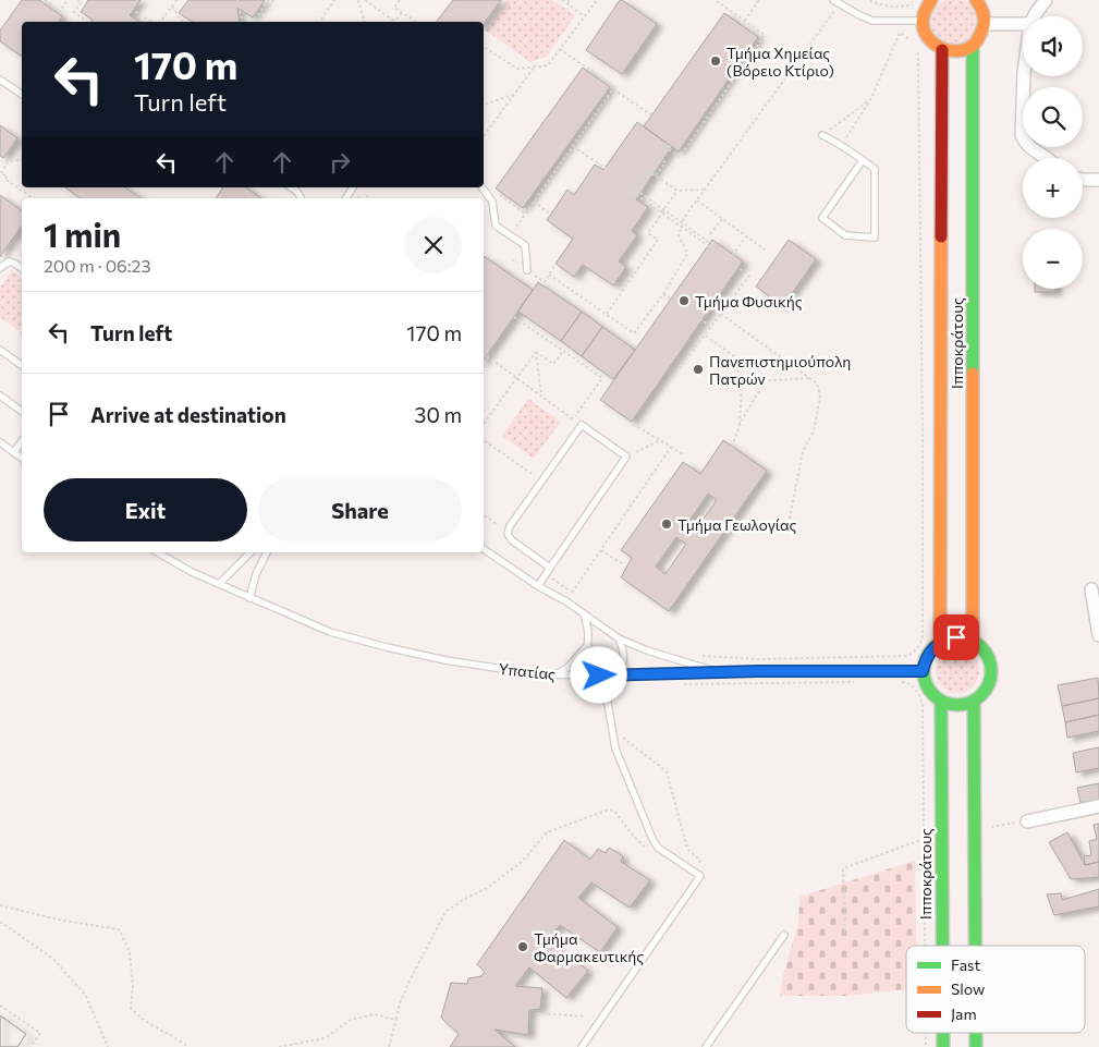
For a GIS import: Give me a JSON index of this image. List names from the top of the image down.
{
  "streets": {
    "street": ["Ιπποκράτους"],
    "lane": ["Υπατίας"]
  },
  "crossings": [
    ["Ιπποκράτους", "Υπατίας"]
  ],
  "places": [
    "Τμήμα Xημείας (Βόρειο Κτίριο)",
    "Τμήμα Φυσικής",
    "Πανεπιστημιούπολη Πατρών",
    "Τμήμα Γεωλογίας",
    "Τμήμα Φαρμακευτικής"
  ],
  "legend": ["Fast", "Slow", "Jam"],
  "page": {
    "map_buttons": ["+", "−"],
    "turn": ["170 m", "Turn left"],
    "heading": ["1 min", "200 m · 06:23"],
    "list": [
      {
        "name": "Turn left",
        "value": "170 m"
      },
      {
        "name": "Arrive at destination",
        "value": "30 m"
      }
    ],
    "buttons": ["Exit", "Share"]
  }
}
